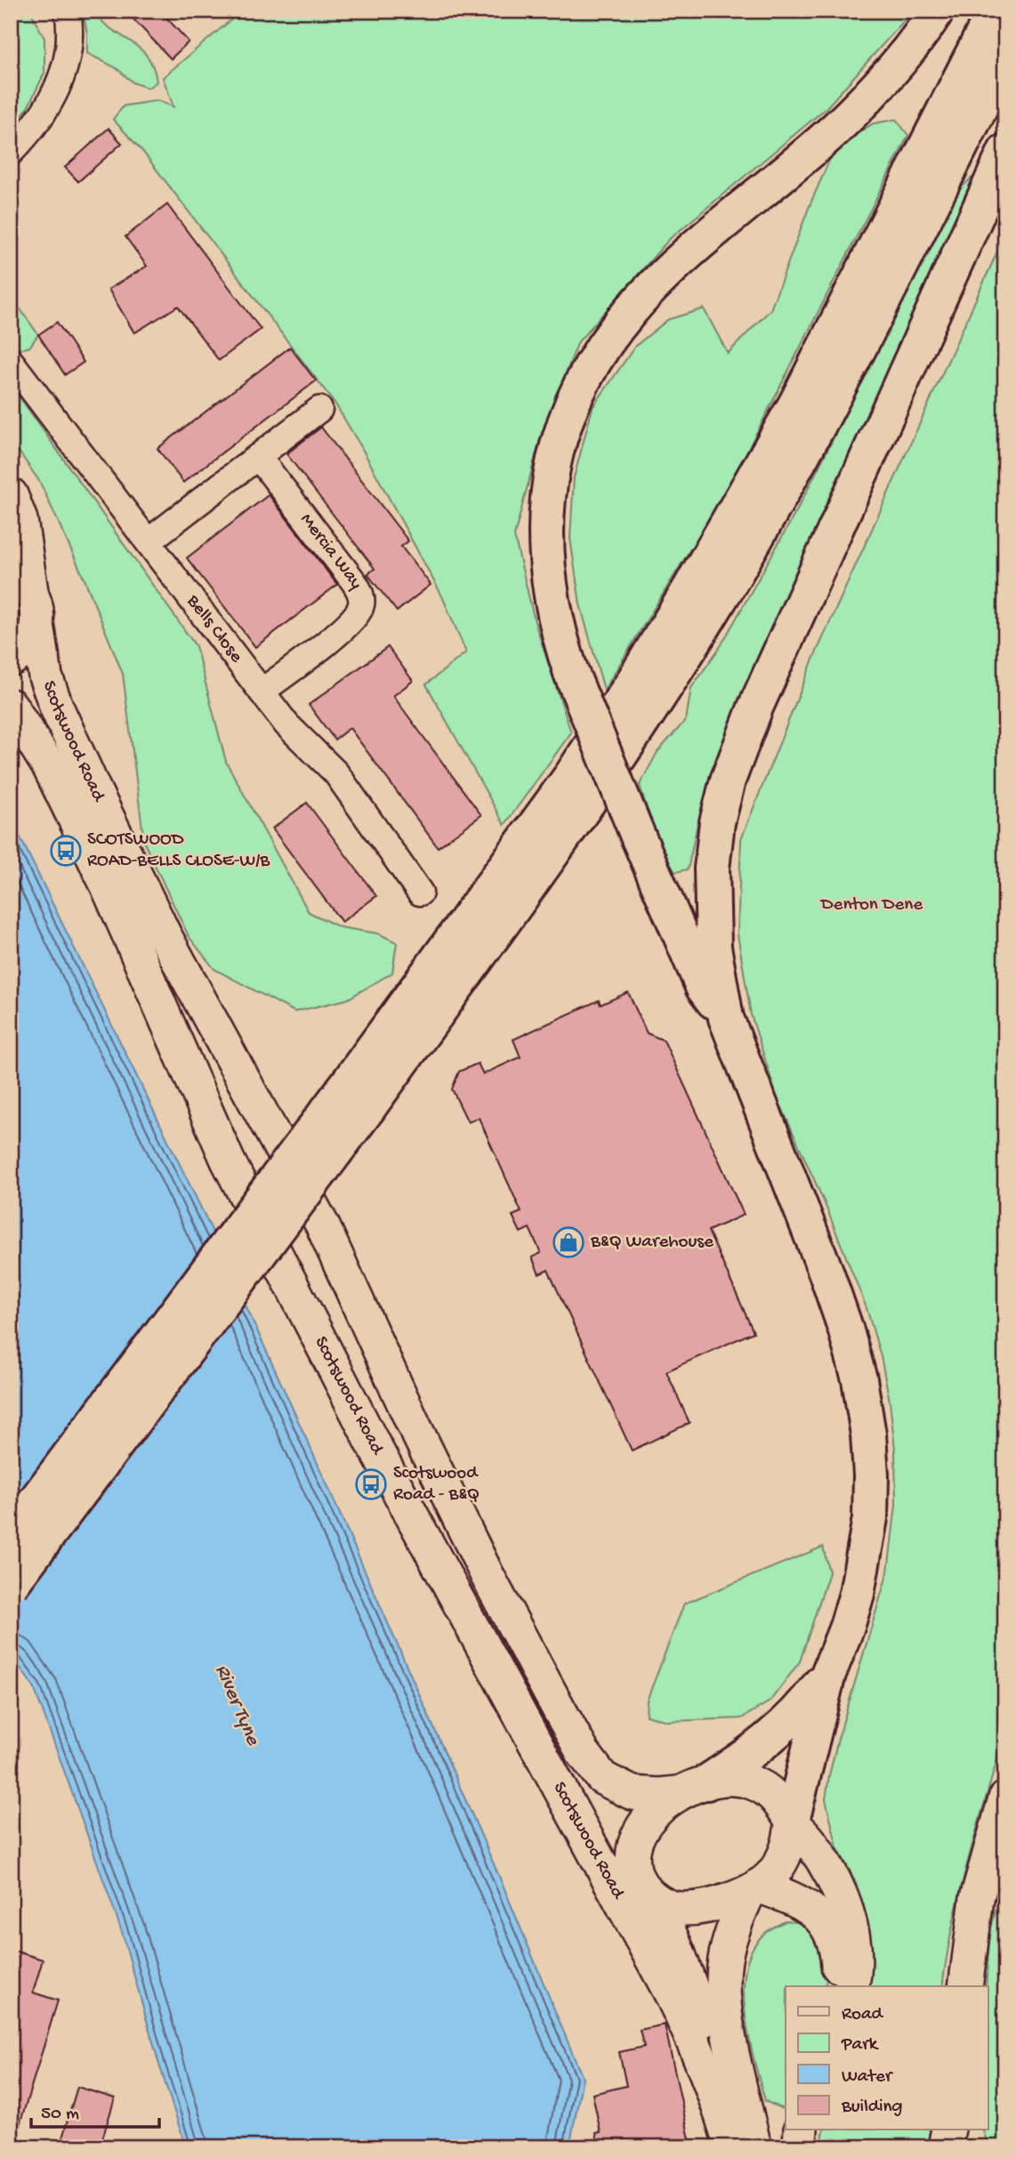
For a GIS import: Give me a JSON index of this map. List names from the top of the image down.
{
  "streets": {
    "main road": ["Scotswood Road"],
    "street": ["Mercia Way", "Bells Close"]
  },
  "crossings": [
    ["Mercia Way", "Bells Close"]
  ],
  "water": ["River Tyne"],
  "parks": ["Denton Dene"],
  "places": {
    "bus stop": ["SCOTSWOOD ROAD-BELLS CLOSE-W/B", "Scotswood Road - B&Q"],
    "shop": ["B&Q Warehouse"]
  },
  "legend": [
    "Road",
    "Park",
    "Water",
    "Building"
  ],
  "scale_bar": "50 m"
}
